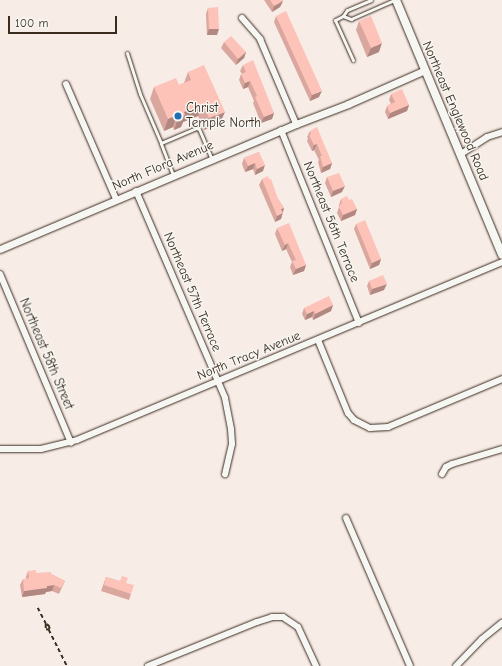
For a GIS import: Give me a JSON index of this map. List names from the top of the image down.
{
  "streets": {
    "main road": ["Northeast Englewood Road"],
    "street": [
      "North Flora Avenue",
      "Northeast 56th Terrace",
      "Northeast 57th Terrace",
      "Northeast 58th Street",
      "North Tracy Avenue"
    ]
  },
  "crossings": [
    ["Northeast Englewood Road", "North Flora Avenue"],
    ["North Flora Avenue", "Northeast 56th Terrace"],
    ["North Flora Avenue", "Northeast 57th Terrace"],
    ["Northeast 56th Terrace", "North Tracy Avenue"],
    ["Northeast 57th Terrace", "North Tracy Avenue"],
    ["Northeast 58th Street", "North Tracy Avenue"]
  ],
  "places": ["Christ Temple North"],
  "scale_bar": "100 m"
}
